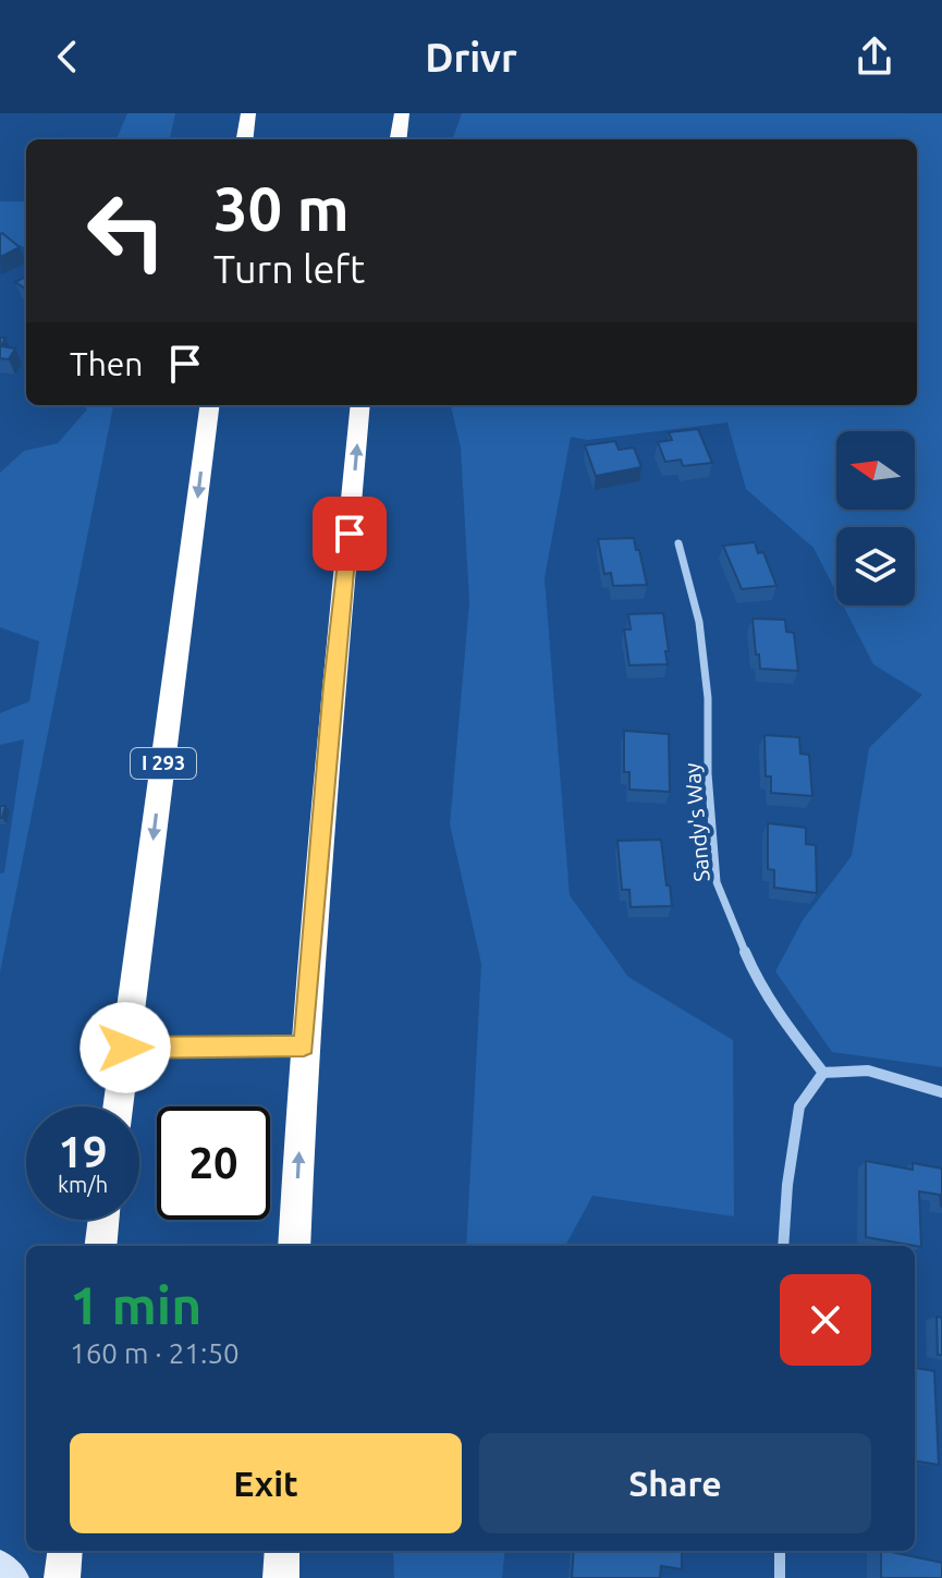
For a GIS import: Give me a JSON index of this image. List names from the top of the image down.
{
  "streets": {
    "highway": ["I 293"],
    "street": ["Sandy's Way"]
  },
  "north": "left",
  "page": {
    "header": "Drivr",
    "turn": ["30 m", "Turn left"],
    "then": "Then",
    "speed": "19 km/h",
    "limit": "20",
    "heading": ["1 min", "160 m · 21:50"],
    "buttons": ["Exit", "Share"]
  }
}
